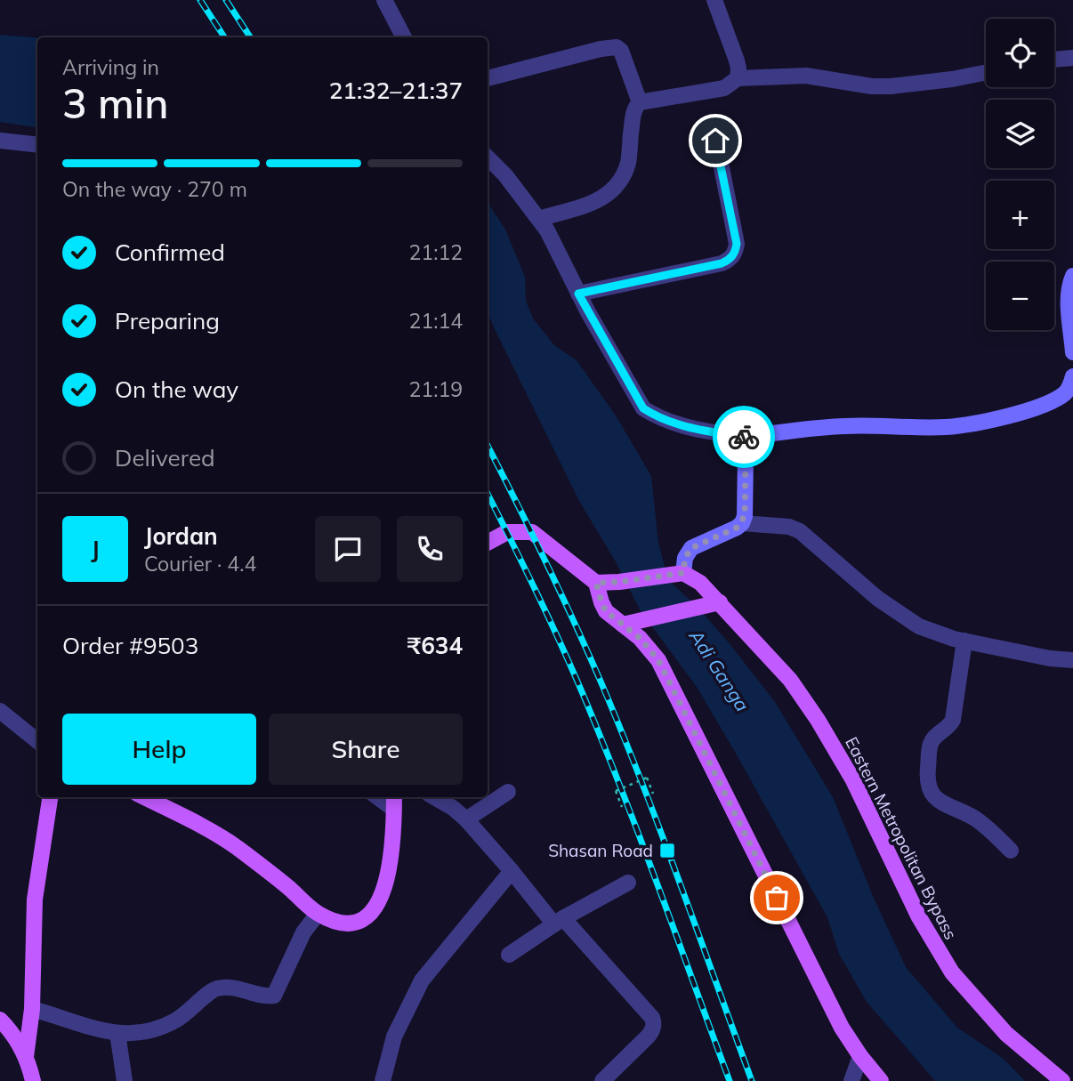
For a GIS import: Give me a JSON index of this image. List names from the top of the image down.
{
  "streets": {
    "main road": ["Eastern Metropolitan Bypass"]
  },
  "water": ["Adi Ganga"],
  "places": {
    "transit": ["Shasan Road"]
  },
  "page": {
    "map_buttons": ["+", "−"],
    "heading": ["3 min", "Arriving in", "21:32–21:37"],
    "panel": [
      "Jordan",
      "Courier · 4.4",
      "Order #9503",
      "₹634"
    ],
    "bar": "On the way · 270 m",
    "list": [
      ["Confirmed", "21:12"],
      ["Preparing", "21:14"],
      ["On the way", "21:19"],
      "Delivered"
    ],
    "round": "J",
    "buttons": ["Help", "Share"]
  }
}
